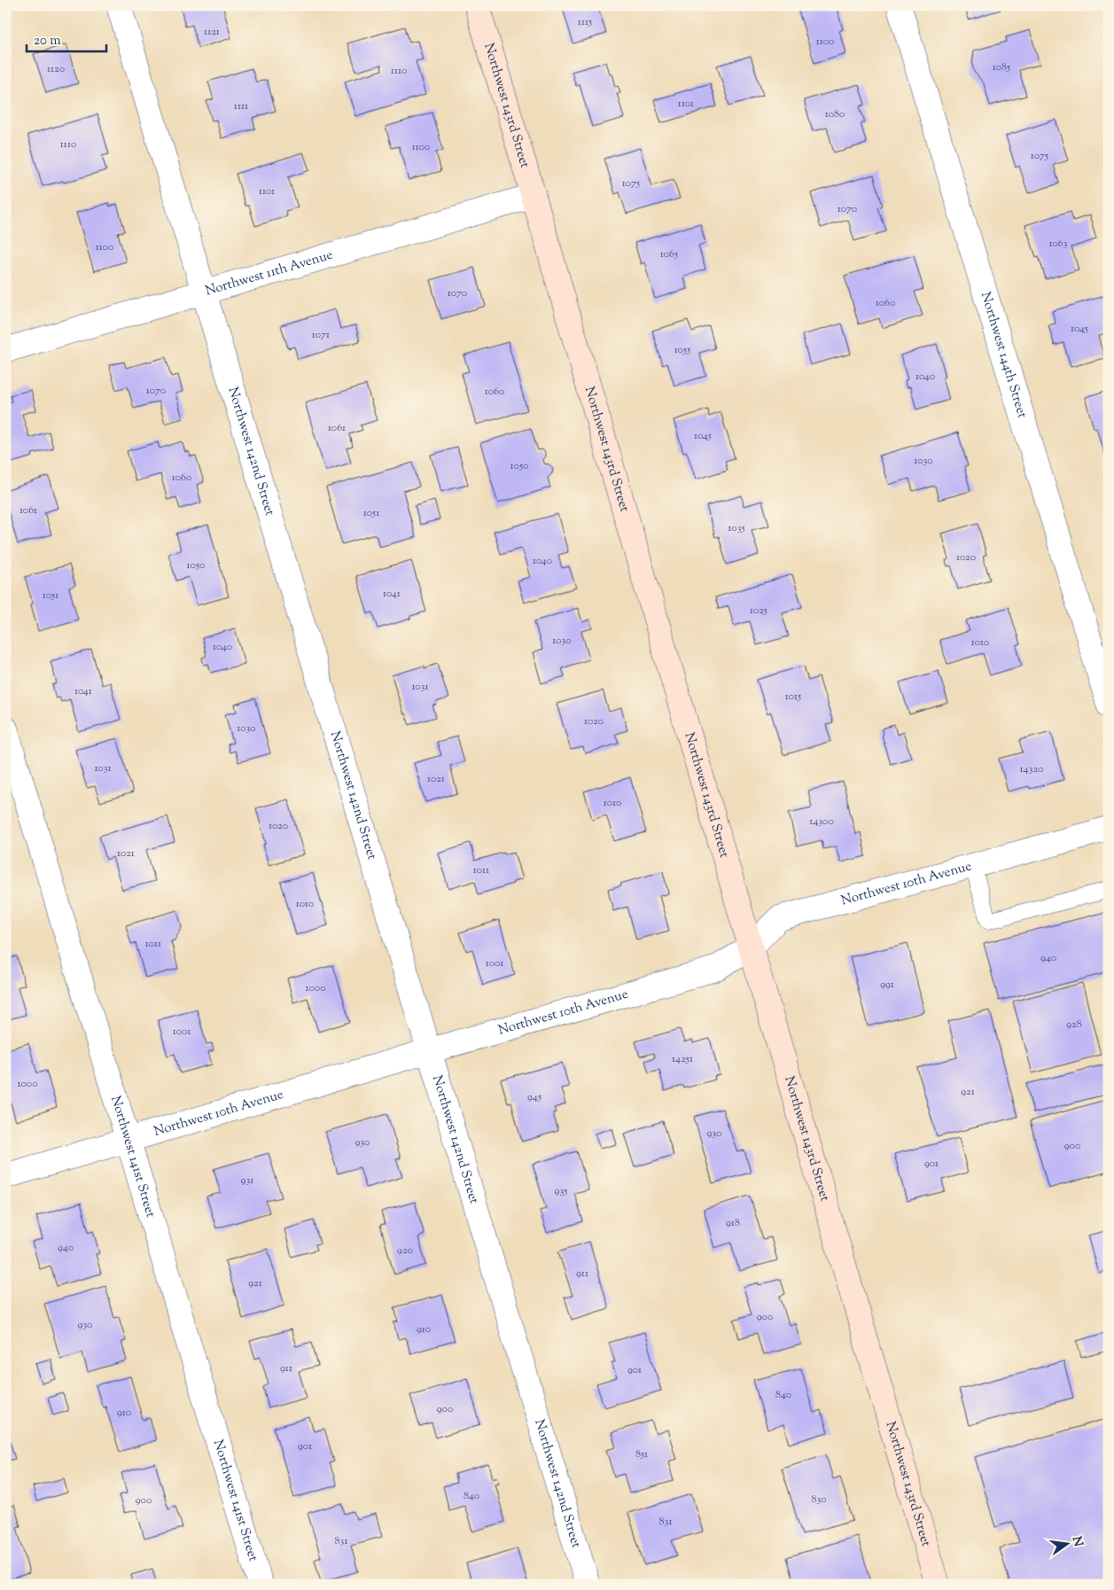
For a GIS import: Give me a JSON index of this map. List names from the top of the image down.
{
  "streets": {
    "street": [
      "Northwest 143rd Street",
      "Northwest 11th Avenue",
      "Northwest 144th Street",
      "Northwest 142nd Street",
      "Northwest 10th Avenue",
      "Northwest 141st Street"
    ]
  },
  "crossings": [
    ["Northwest 143rd Street", "Northwest 11th Avenue"],
    ["Northwest 143rd Street", "Northwest 10th Avenue"],
    ["Northwest 11th Avenue", "Northwest 142nd Street"],
    ["Northwest 142nd Street", "Northwest 10th Avenue"],
    ["Northwest 10th Avenue", "Northwest 141st Street"]
  ],
  "house_numbers": [
    "1115",
    "1121",
    "1100",
    "1085",
    "1120",
    "1110",
    "1101",
    "1111",
    "1080",
    "1110",
    "1100",
    "1075",
    "1075",
    "1101",
    "1070",
    "1063",
    "1100",
    "1065",
    "1070",
    "1060",
    "1045",
    "1071",
    "1055",
    "1040",
    "1070",
    "1060",
    "1061",
    "1045",
    "1030",
    "1050",
    "1060",
    "1061",
    "1051",
    "1035",
    "1020",
    "1040",
    "1050",
    "1041",
    "1051",
    "1025",
    "1030",
    "1010",
    "1040",
    "1031",
    "1041",
    "1015",
    "1020",
    "1030",
    "1031",
    "14320",
    "1021",
    "1010",
    "14300",
    "1020",
    "1021",
    "1011",
    "1010",
    "1011",
    "940",
    "1001",
    "991",
    "1000",
    "928",
    "1001",
    "14251",
    "1000",
    "921",
    "945",
    "930",
    "930",
    "900",
    "901",
    "931",
    "935",
    "918",
    "940",
    "920",
    "911",
    "921",
    "900",
    "930",
    "910",
    "911",
    "901",
    "840",
    "900",
    "910",
    "901",
    "851",
    "840",
    "830",
    "900",
    "831",
    "831"
  ],
  "scale_bar": "20 m",
  "north": "right"
}
